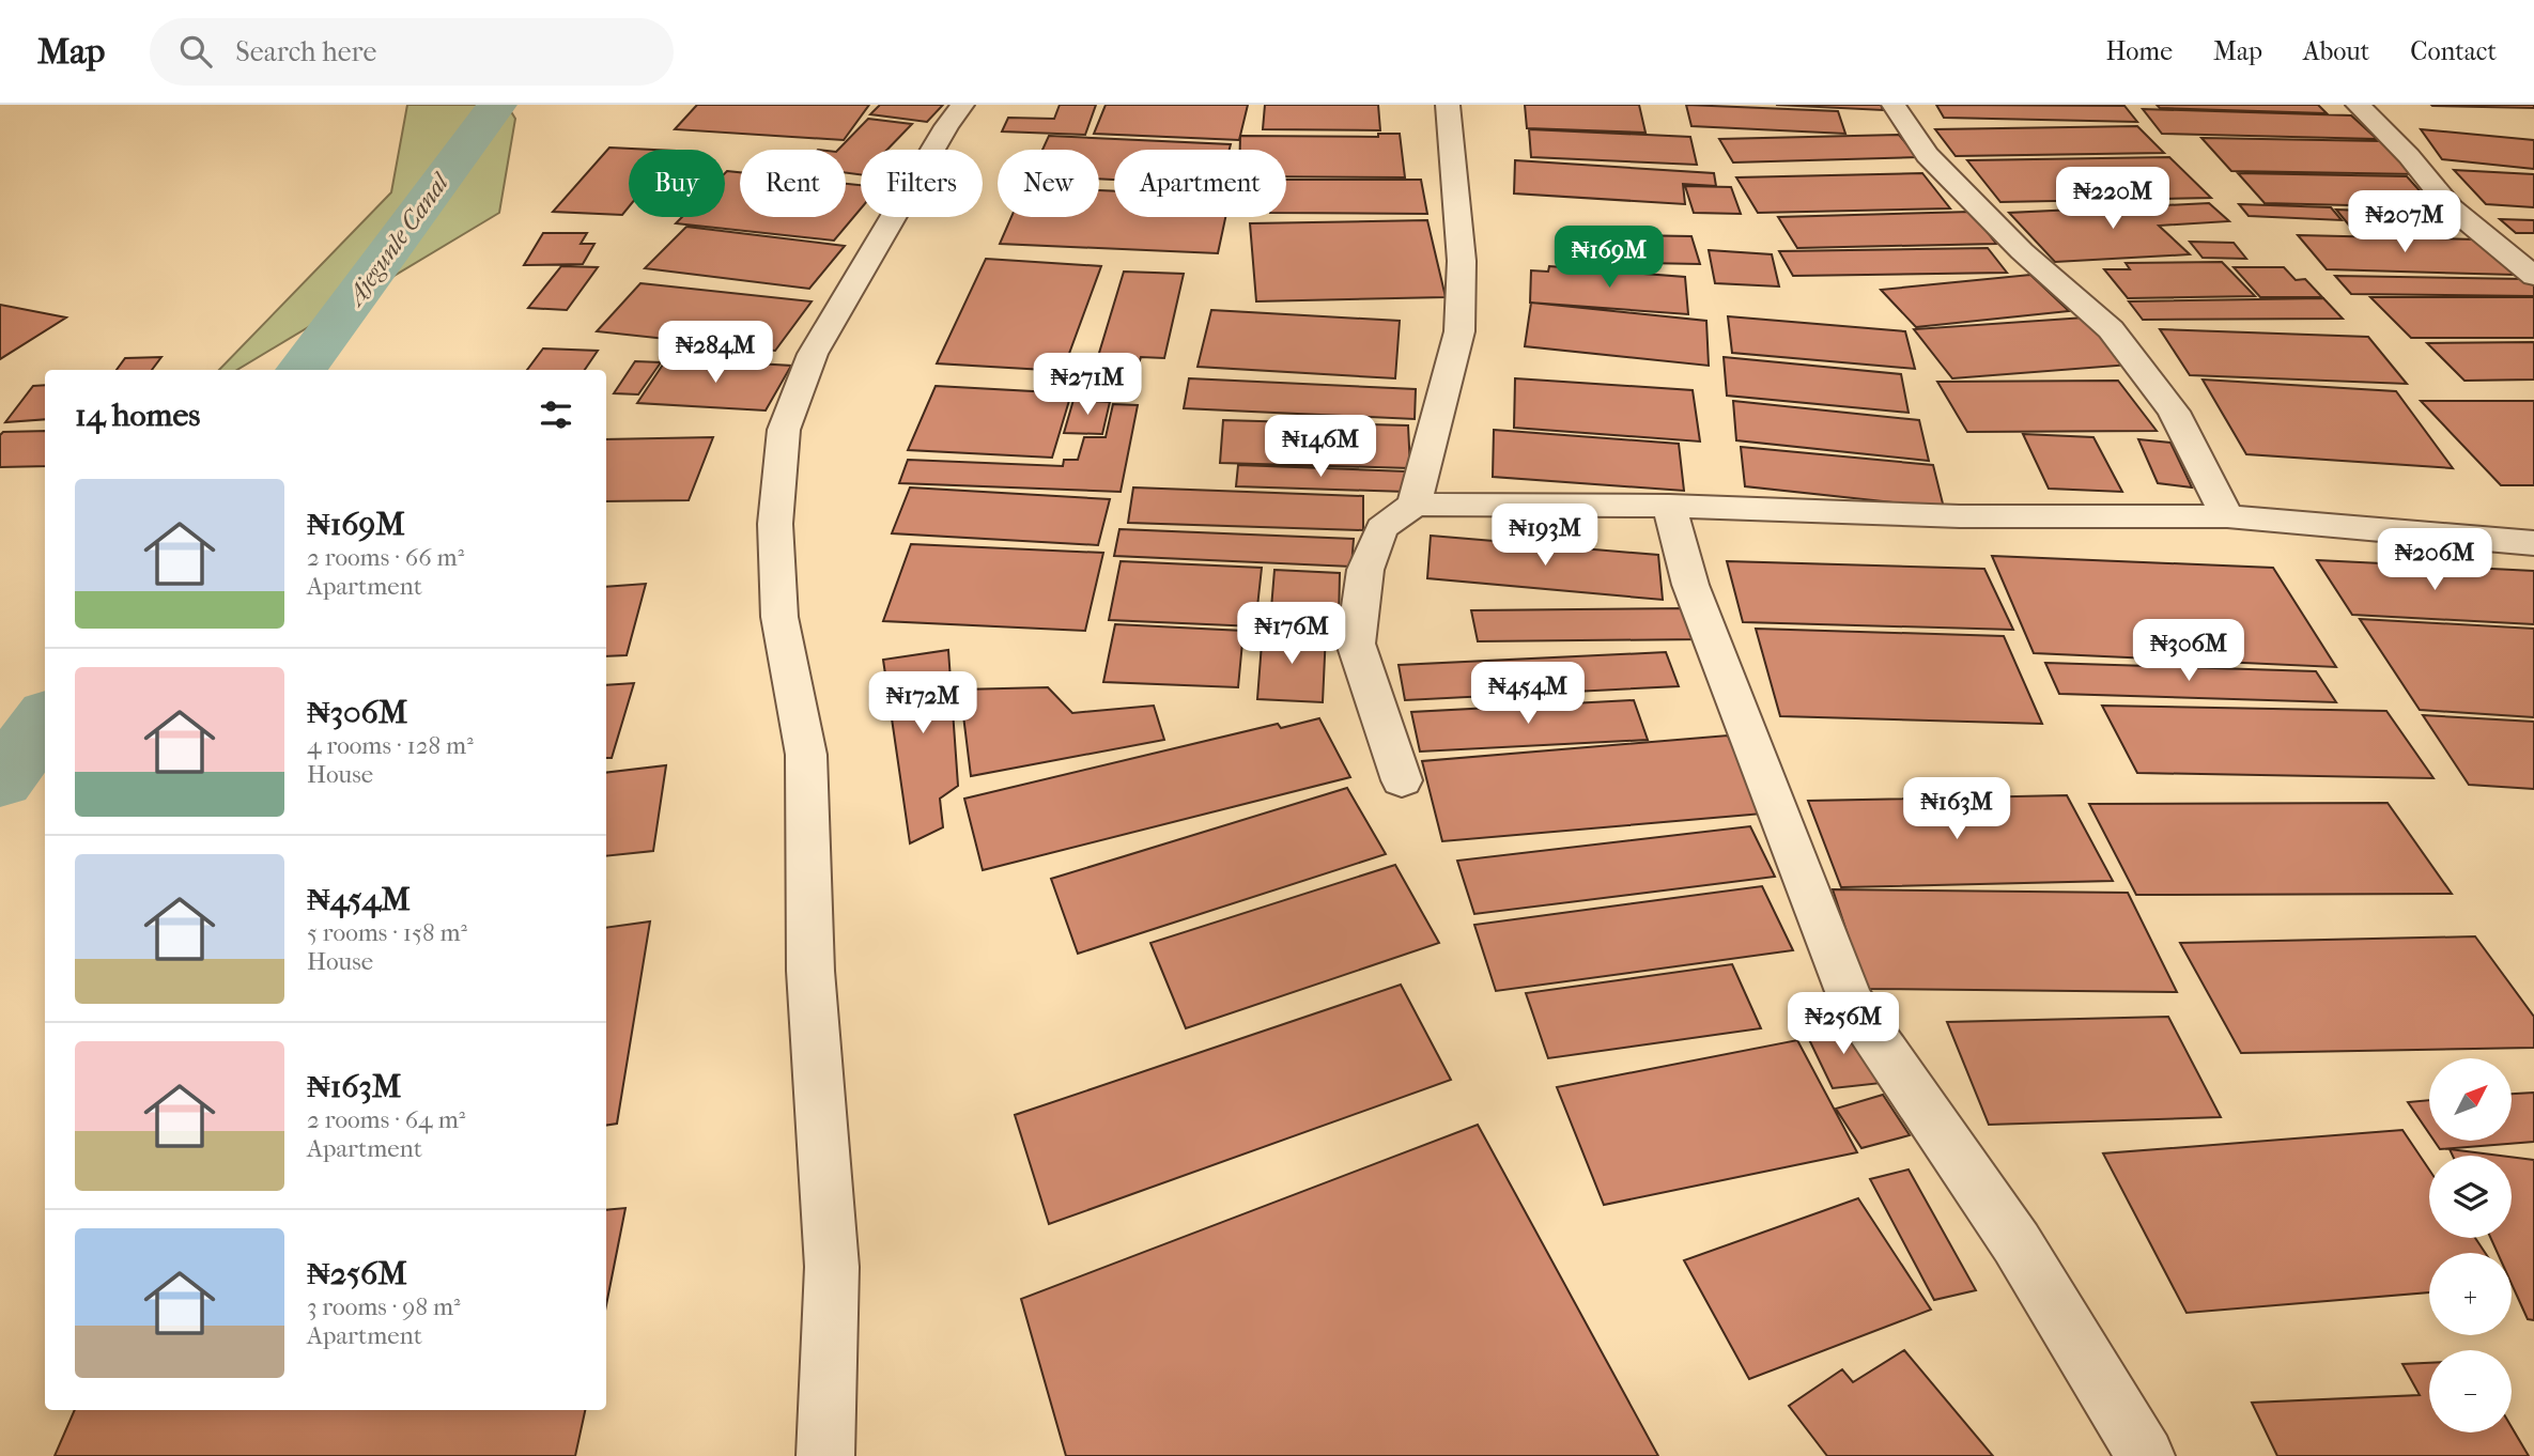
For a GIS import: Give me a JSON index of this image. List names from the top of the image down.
{
  "water": ["Ajegunle Canal"],
  "north": "top right",
  "page": {
    "header": "Map",
    "search": "Search here",
    "nav": [
      "Home",
      "Map",
      "About",
      "Contact"
    ],
    "chip": [
      "Buy",
      "Rent",
      "Filters",
      "New",
      "Apartment"
    ],
    "price": [
      "₦220M",
      "₦207M",
      "₦169M",
      "₦284M",
      "₦271M",
      "₦146M",
      "₦193M",
      "₦206M",
      "₦176M",
      "₦306M",
      "₦454M",
      "₦172M",
      "₦163M",
      "₦256M"
    ],
    "heading": "14 homes",
    "list": [
      {
        "name": "₦169M",
        "note": "2 rooms · 66 m² · Apartment"
      },
      {
        "name": "₦306M",
        "note": "4 rooms · 128 m² · House"
      },
      {
        "name": "₦454M",
        "note": "5 rooms · 158 m² · House"
      },
      {
        "name": "₦163M",
        "note": "2 rooms · 64 m² · Apartment"
      },
      {
        "name": "₦256M",
        "note": "3 rooms · 98 m² · Apartment"
      }
    ],
    "map_buttons": ["+", "−"]
  }
}
